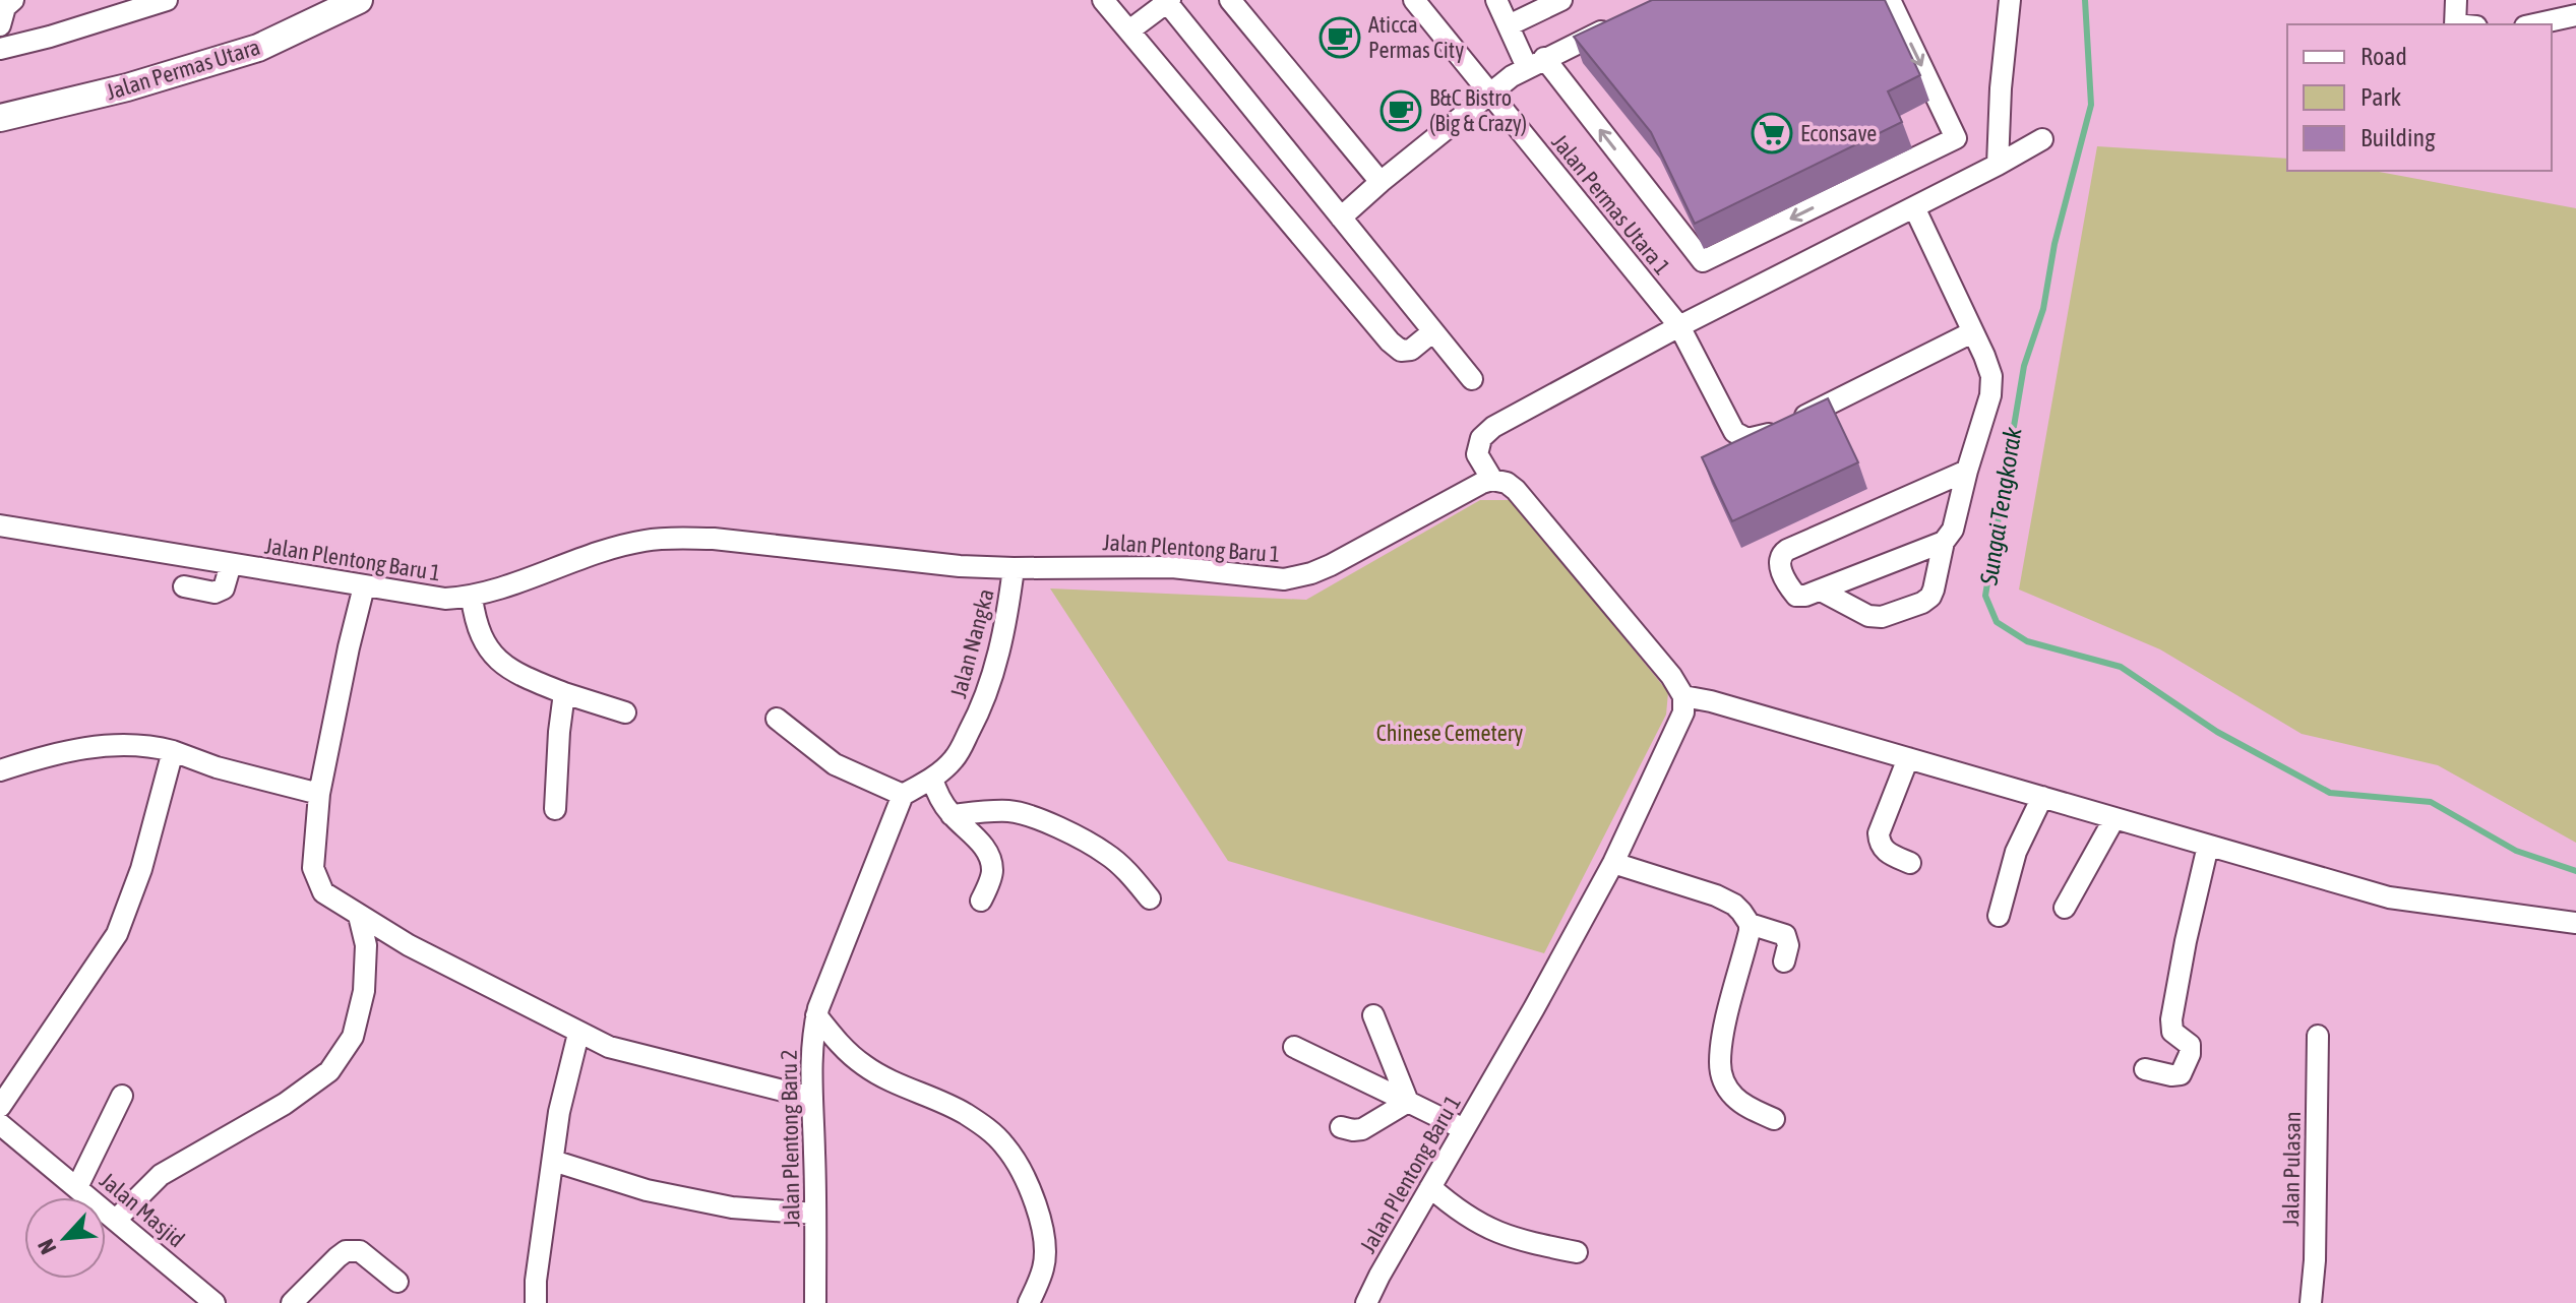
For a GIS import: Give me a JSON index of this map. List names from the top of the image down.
{
  "streets": {
    "main road": ["Jalan Permas Utara"],
    "street": [
      "Jalan Permas Utara 1",
      "Jalan Plentong Baru 1",
      "Jalan Nangka",
      "Jalan Plentong Baru 2",
      "Jalan Pulasan",
      "Jalan Masjid"
    ]
  },
  "crossings": [
    ["Jalan Plentong Baru 1", "Jalan Nangka"],
    ["Jalan Nangka", "Jalan Plentong Baru 2"]
  ],
  "water": ["Sungai Tengkorak"],
  "parks": ["Chinese Cemetery"],
  "places": {
    "cafe": ["Aticca Permas City", "B&C Bistro (Big & Crazy)"],
    "supermarket": ["Econsave"]
  },
  "legend": ["Road", "Park", "Building"],
  "north": "bottom left"
}
